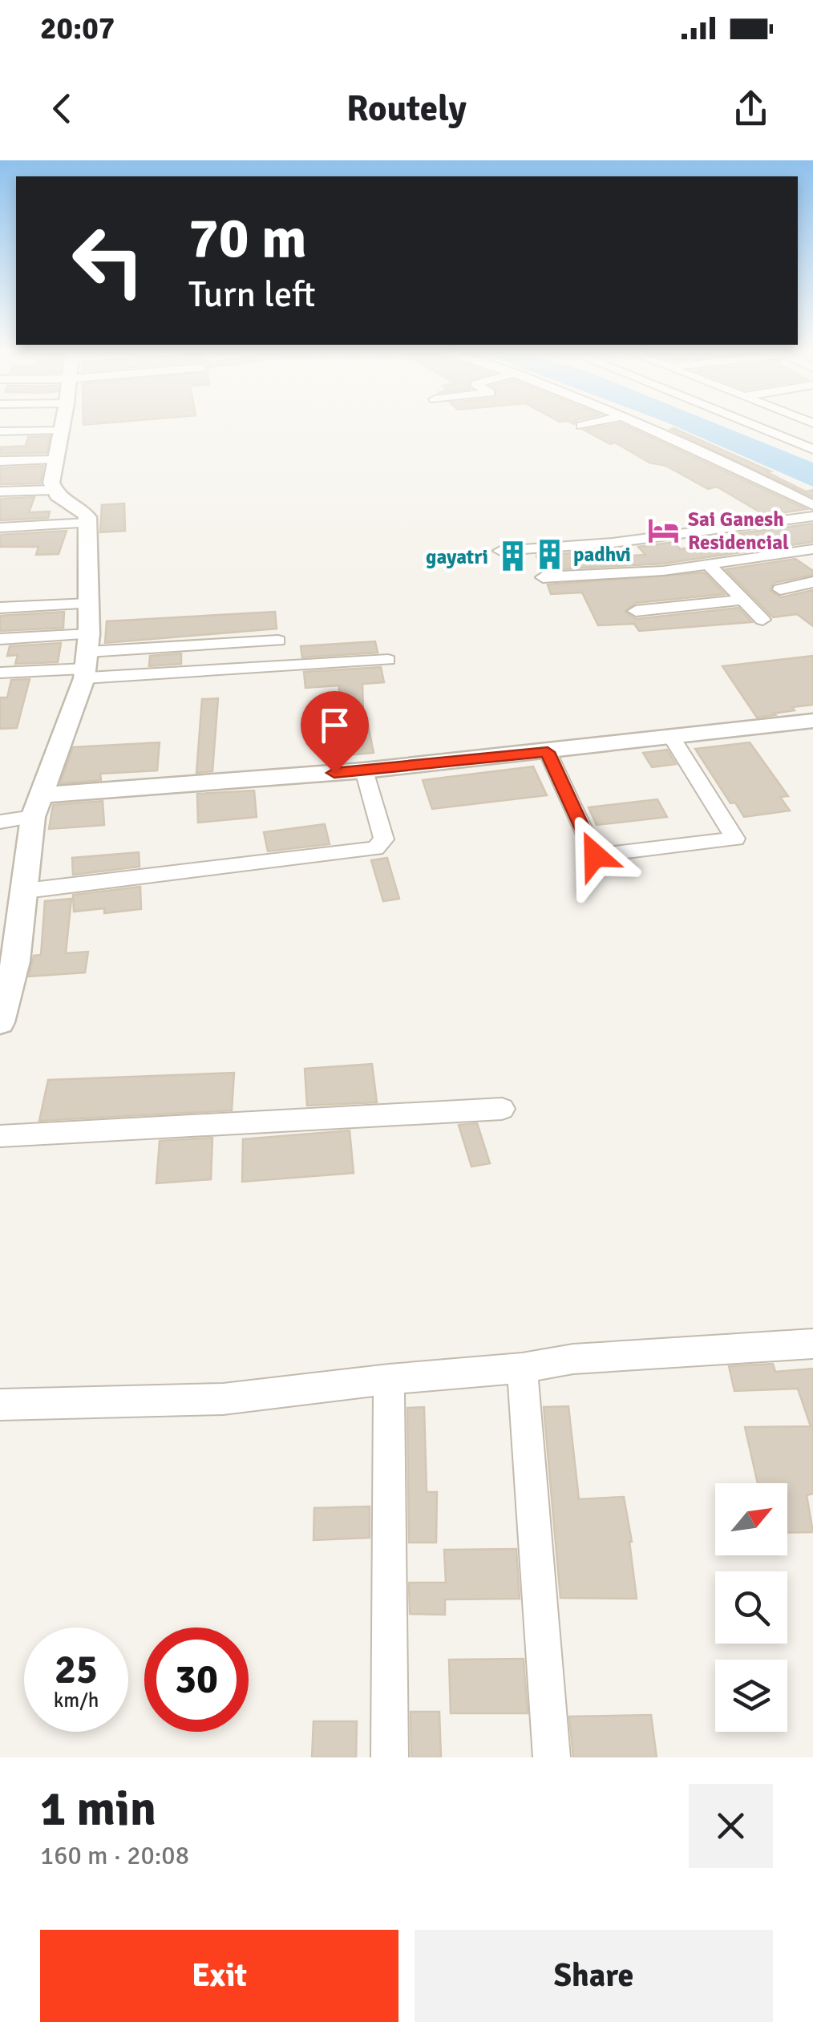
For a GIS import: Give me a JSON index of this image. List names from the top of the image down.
{
  "places": {
    "hotel": ["Sai Ganesh Residencial"],
    "building": ["padhvi", "gayatri"]
  },
  "north": "top right",
  "page": {
    "status": "20:07",
    "header": "Routely",
    "turn": ["70 m", "Turn left"],
    "speed": "25 km/h",
    "limit": "30",
    "heading": ["1 min", "160 m · 20:08"],
    "buttons": ["Exit", "Share"]
  }
}
